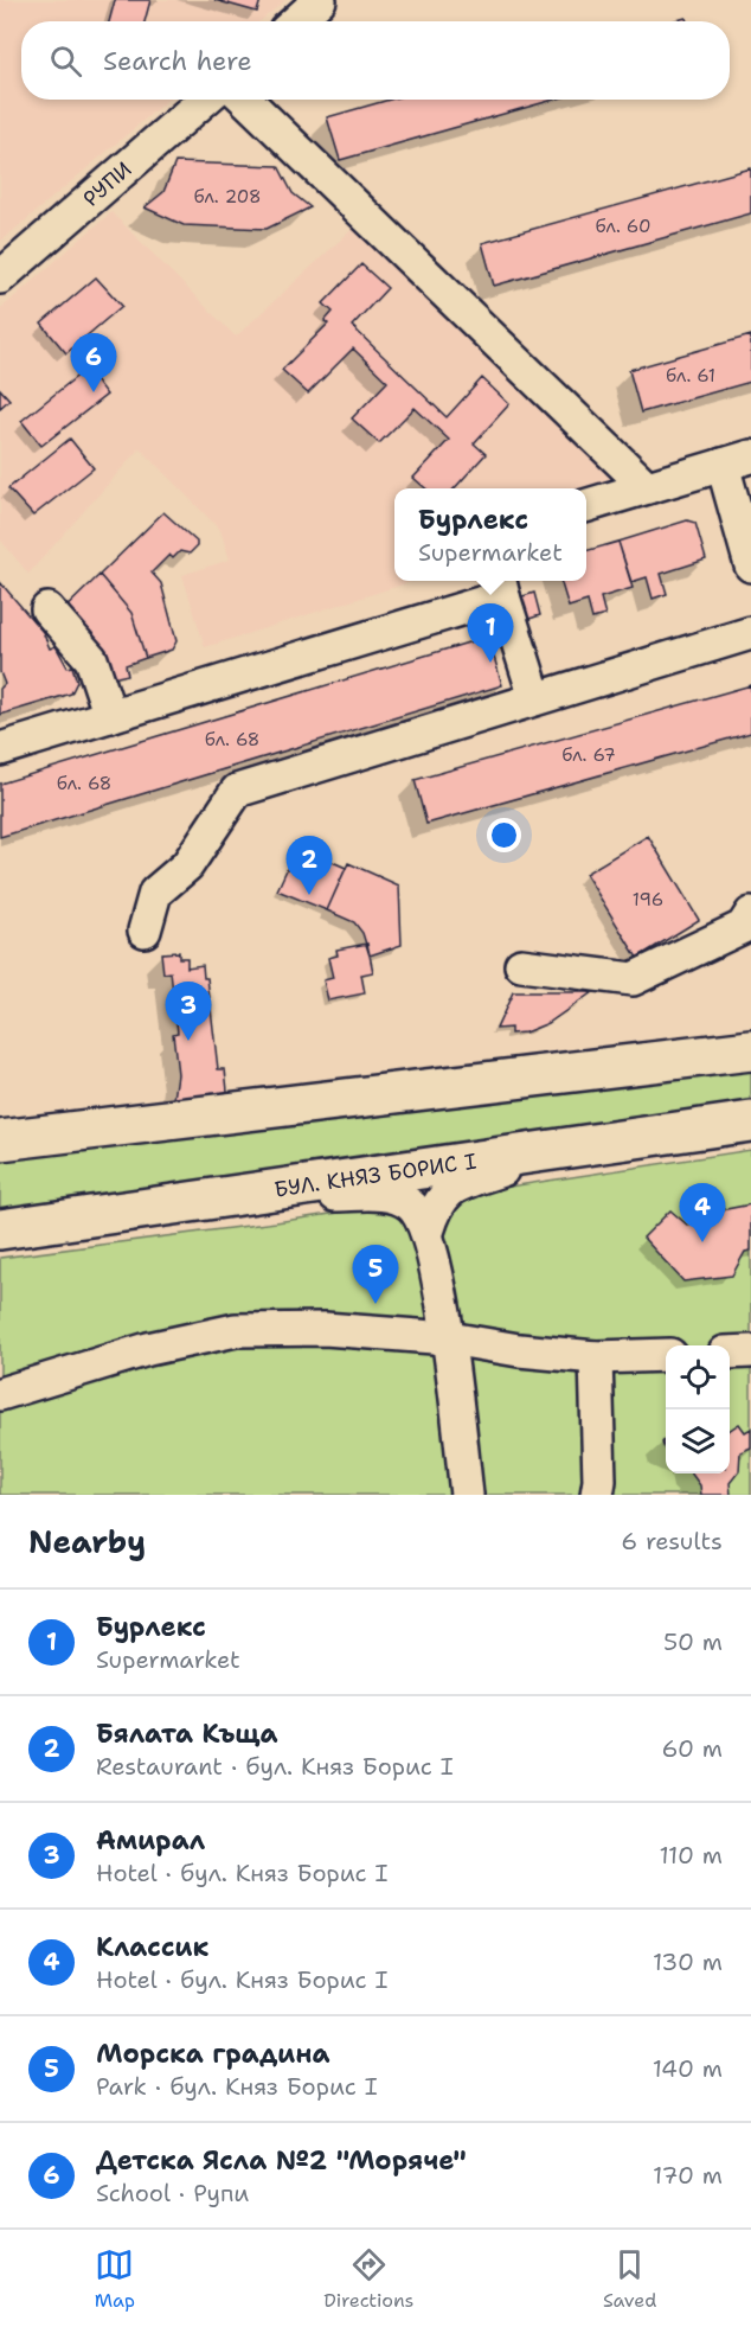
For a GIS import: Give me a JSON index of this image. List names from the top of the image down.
{
  "streets": {
    "main road": ["БУЛ. КНЯЗ БОРИС I"],
    "street": ["РУПИ"]
  },
  "house_numbers": [
    "бл. 208",
    "бл. 60",
    "бл. 61",
    "бл. 68",
    "бл. 67",
    "бл. 68",
    "196"
  ],
  "page": {
    "search": "Search here",
    "pins": [
      "6",
      "1",
      "2",
      "3",
      "4",
      "5"
    ],
    "popup": ["Бурлекс", "Supermarket"],
    "heading": ["Nearby", "6 results"],
    "list": [
      {
        "mark": "1",
        "name": "Бурлекс",
        "note": "Supermarket",
        "value": "50 m"
      },
      {
        "mark": "2",
        "name": "Бялата Къща",
        "note": "Restaurant · бул. Княз Борис I",
        "value": "60 m"
      },
      {
        "mark": "3",
        "name": "Амирал",
        "note": "Hotel · бул. Княз Борис I",
        "value": "110 m"
      },
      {
        "mark": "4",
        "name": "Классик",
        "note": "Hotel · бул. Княз Борис I",
        "value": "130 m"
      },
      {
        "mark": "5",
        "name": "Морска градина",
        "note": "Park · бул. Княз Борис I",
        "value": "140 m"
      },
      {
        "mark": "6",
        "name": "Детска Ясла №2 \"Моряче\"",
        "note": "School · Рупи",
        "value": "170 m"
      }
    ],
    "nav": ["Map", "Directions", "Saved"]
  }
}
